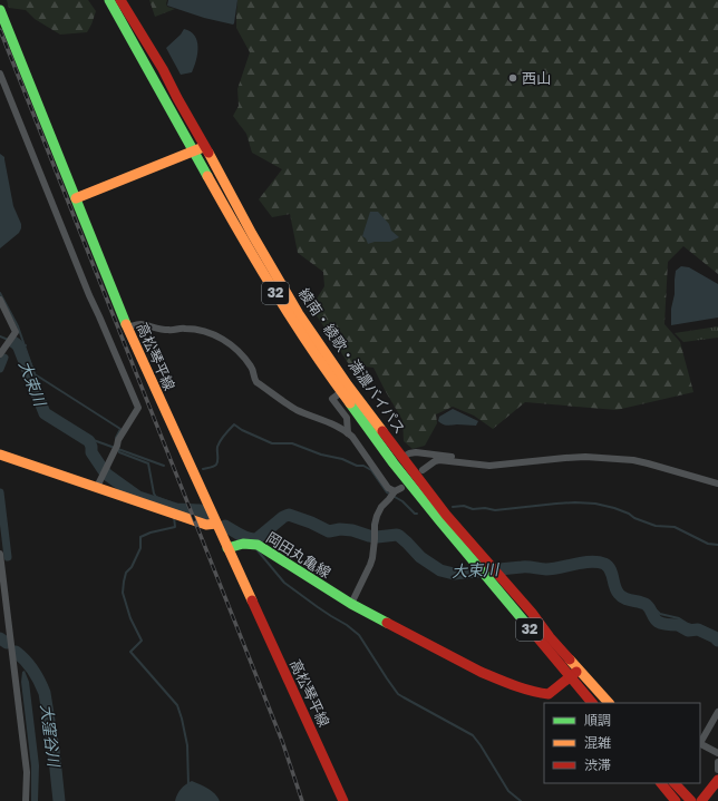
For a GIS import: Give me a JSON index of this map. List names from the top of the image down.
{
  "streets": {
    "main road": [
      "32",
      "高松琴平線",
      "綾南・綾歌・満濃バイパス",
      "岡田丸亀線"
    ]
  },
  "crossings": [
    ["高松琴平線", "岡田丸亀線"],
    ["綾南・綾歌・満濃バイパス", "岡田丸亀線"]
  ],
  "water": ["大束川", "大窪谷川"],
  "places": ["西山"],
  "legend": ["順調", "混雑", "渋滞"]
}
